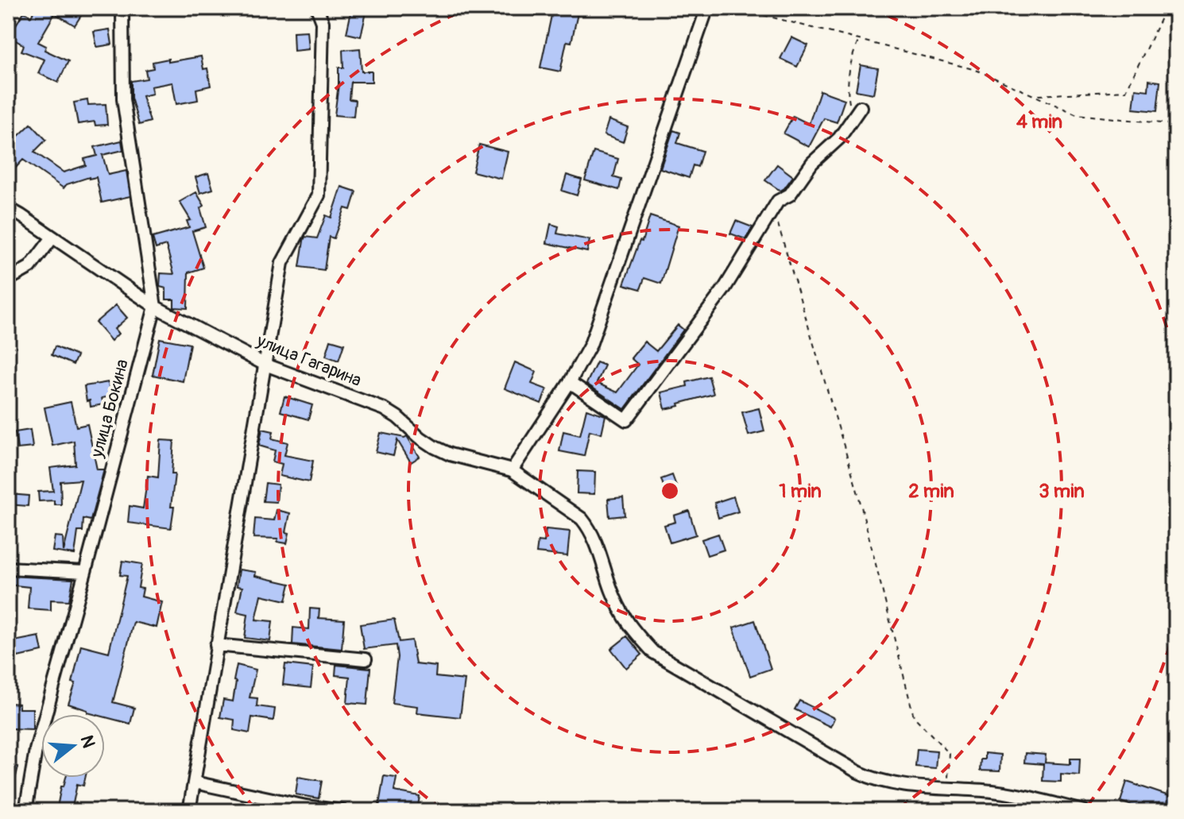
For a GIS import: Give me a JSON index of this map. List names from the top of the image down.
{
  "streets": {
    "street": ["улица Гагарина", "улица Бокина"]
  },
  "crossings": [
    ["улица Гагарина", "улица Бокина"]
  ],
  "north": "right",
  "rings": [
    "4 min",
    "1 min",
    "2 min",
    "3 min"
  ]
}
